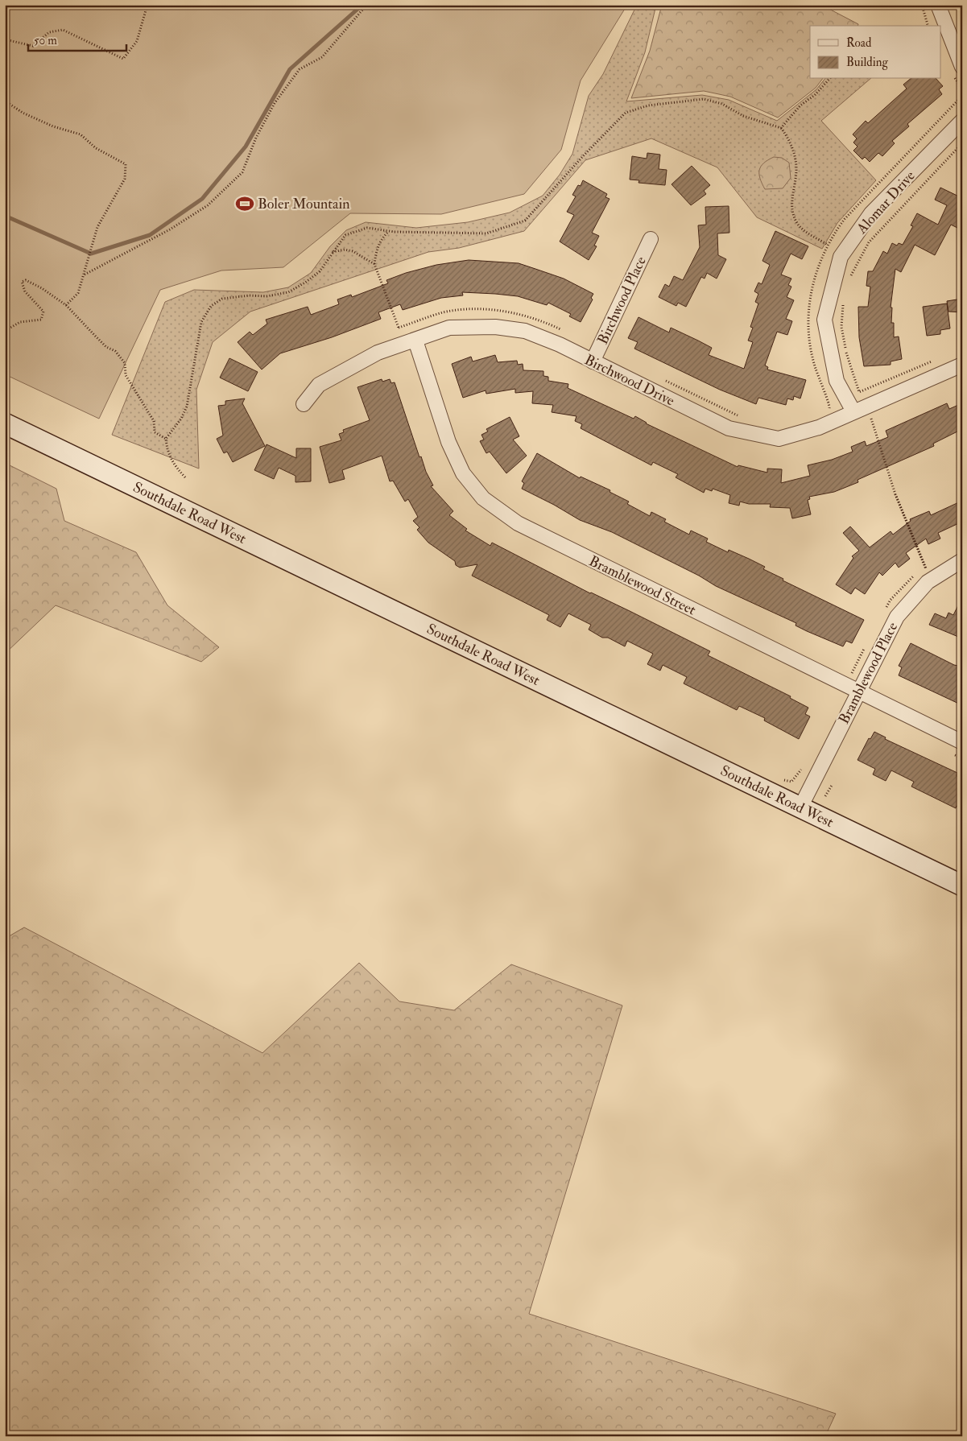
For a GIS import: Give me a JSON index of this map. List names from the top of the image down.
{
  "streets": {
    "main road": ["Southdale Road West"],
    "street": [
      "Alomar Drive",
      "Birchwood Place",
      "Birchwood Drive",
      "Bramblewood Street",
      "Bramblewood Place"
    ]
  },
  "crossings": [
    ["Alomar Drive", "Birchwood Drive"],
    ["Birchwood Place", "Birchwood Drive"],
    ["Birchwood Drive", "Bramblewood Street"],
    ["Southdale Road West", "Bramblewood Place"],
    ["Bramblewood Street", "Bramblewood Place"]
  ],
  "places": {
    "sports": ["Boler Mountain"]
  },
  "legend": ["Road", "Building"],
  "scale_bar": "50 m"
}
